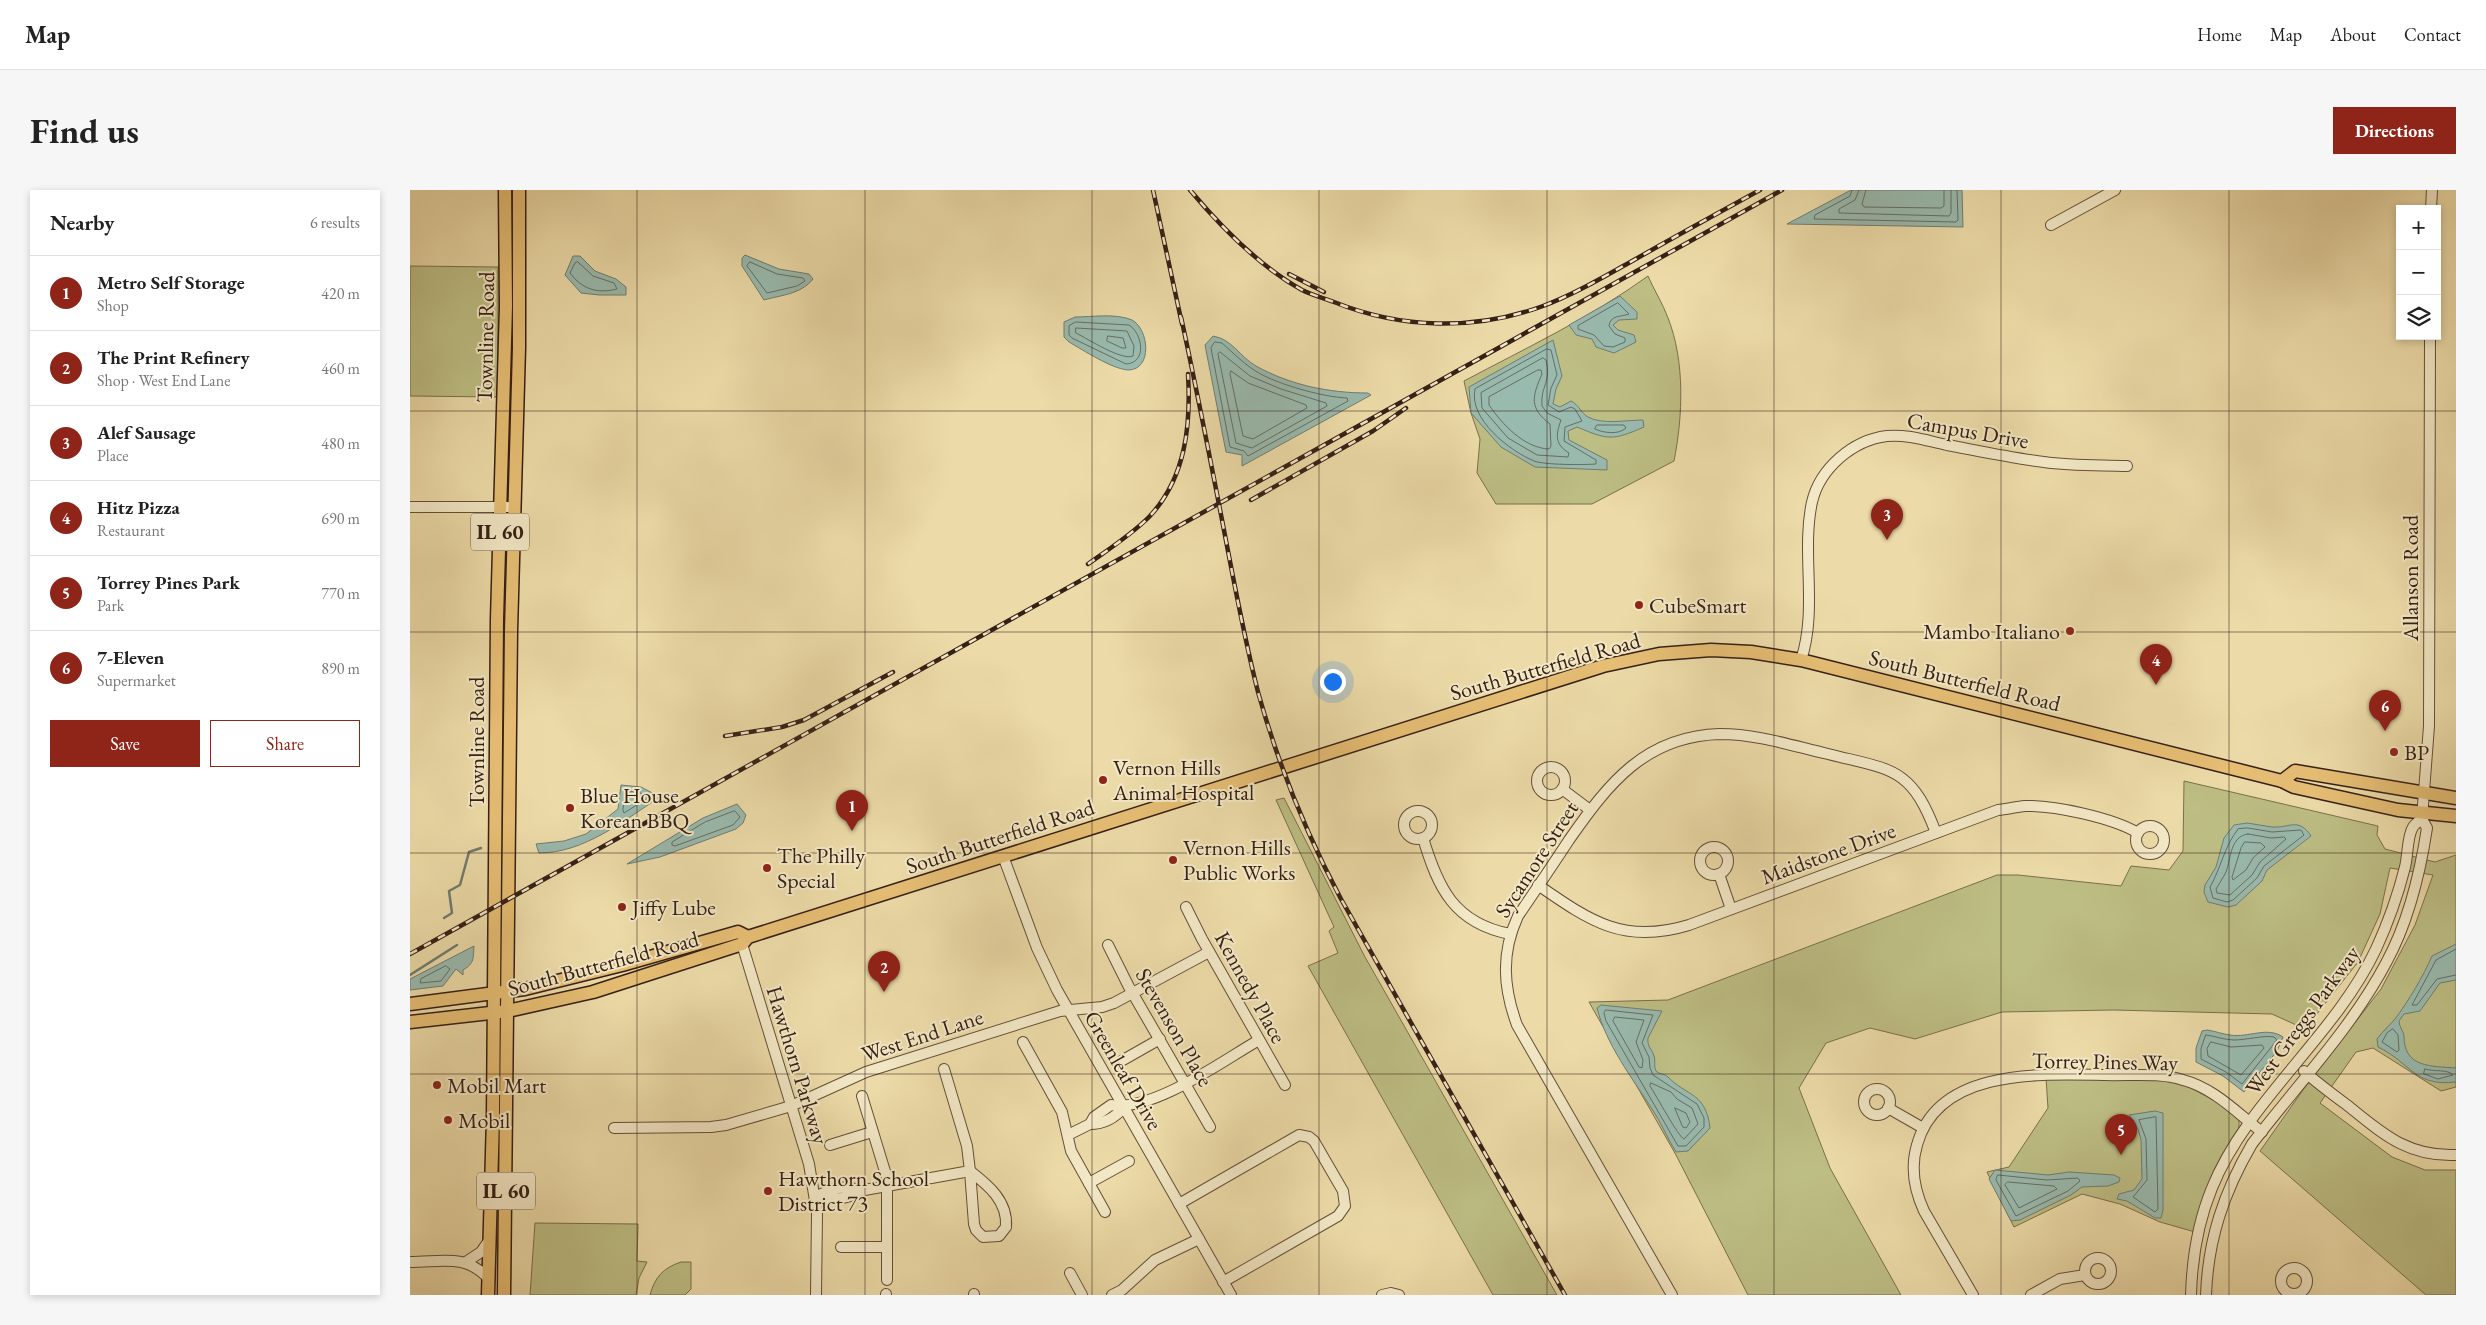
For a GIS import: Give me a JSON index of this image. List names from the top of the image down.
{
  "streets": {
    "main road": ["Townline Road", "IL 60", "South Butterfield Road"],
    "street": [
      "Campus Drive",
      "Allanson Road",
      "Maidstone Drive",
      "Sycamore Street",
      "Kennedy Place",
      "West Greggs Parkway",
      "Stevenson Place",
      "West End Lane",
      "Torrey Pines Way",
      "Hawthorn Parkway",
      "Greenleaf Drive"
    ]
  },
  "crossings": [
    ["Townline Road", "South Butterfield Road"],
    ["Campus Drive", "South Butterfield Road"],
    ["Allanson Road", "South Butterfield Road"],
    ["Allanson Road", "West Greggs Parkway"],
    ["South Butterfield Road", "West Greggs Parkway"],
    ["South Butterfield Road", "Hawthorn Parkway"],
    ["South Butterfield Road", "Greenleaf Drive"],
    ["Maidstone Drive", "Sycamore Street"],
    ["Kennedy Place", "West End Lane"],
    ["West Greggs Parkway", "Torrey Pines Way"],
    ["Stevenson Place", "West End Lane"],
    ["West End Lane", "Hawthorn Parkway"],
    ["West End Lane", "Greenleaf Drive"]
  ],
  "places": [
    "CubeSmart",
    "Mambo Italiano",
    "BP",
    "Vernon Hills Animal Hospital",
    "Blue House Korean BBQ",
    "Vernon Hills Public Works",
    "The Philly Special",
    "Jiffy Lube",
    "Mobil Mart",
    "Mobil",
    "Hawthorn School District 73"
  ],
  "page": {
    "header": "Map",
    "nav": [
      "Home",
      "Map",
      "About",
      "Contact"
    ],
    "buttons": [
      "Directions",
      ["Save", "Share"]
    ],
    "title": "Find us",
    "heading": ["Nearby", "6 results"],
    "map_buttons": ["+", "−"],
    "list": [
      {
        "mark": "1",
        "name": "Metro Self Storage",
        "note": "Shop",
        "value": "420 m"
      },
      {
        "mark": "2",
        "name": "The Print Refinery",
        "note": "Shop · West End Lane",
        "value": "460 m"
      },
      {
        "mark": "3",
        "name": "Alef Sausage",
        "note": "Place",
        "value": "480 m"
      },
      {
        "mark": "4",
        "name": "Hitz Pizza",
        "note": "Restaurant",
        "value": "690 m"
      },
      {
        "mark": "5",
        "name": "Torrey Pines Park",
        "note": "Park",
        "value": "770 m"
      },
      {
        "mark": "6",
        "name": "7-Eleven",
        "note": "Supermarket",
        "value": "890 m"
      }
    ],
    "pins": [
      "3",
      "4",
      "6",
      "1",
      "2",
      "5"
    ]
  }
}
